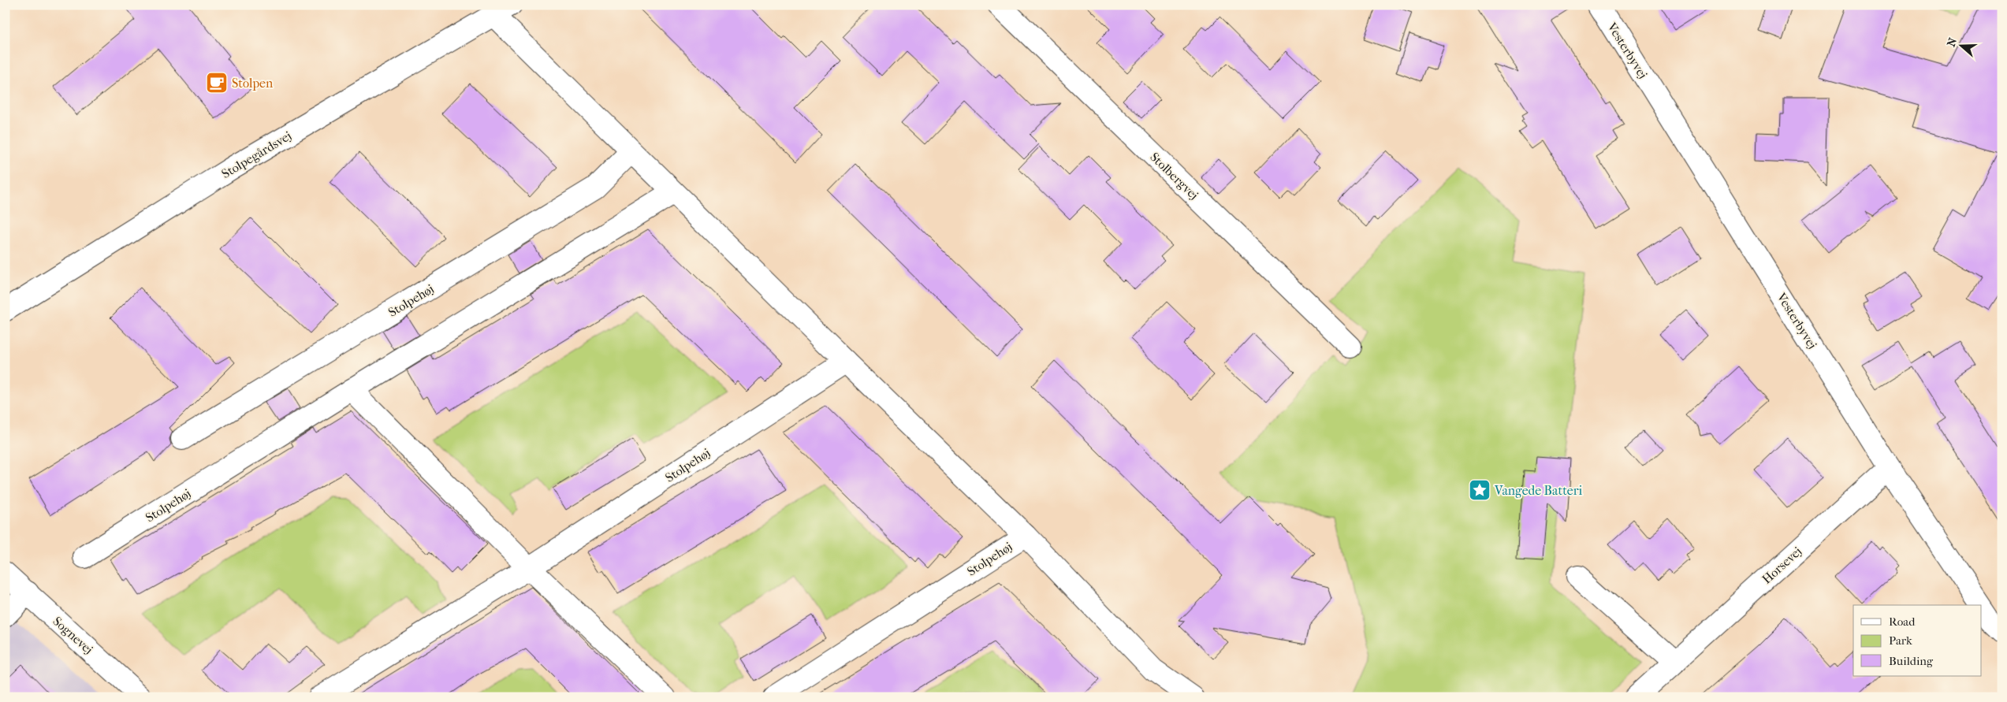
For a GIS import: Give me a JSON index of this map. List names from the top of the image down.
{
  "streets": {
    "street": [
      "Vesterbyvej",
      "Stolpegårdsvej",
      "Stolbergvej",
      "Stolpehøj",
      "Horsevej",
      "Sognevej"
    ]
  },
  "crossings": [
    ["Vesterbyvej", "Horsevej"],
    ["Stolpegårdsvej", "Stolpehøj"]
  ],
  "places": {
    "cafe": ["Stolpen"],
    "place": ["Vangede Batteri"]
  },
  "legend": ["Road", "Park", "Building"],
  "north": "left"
}
